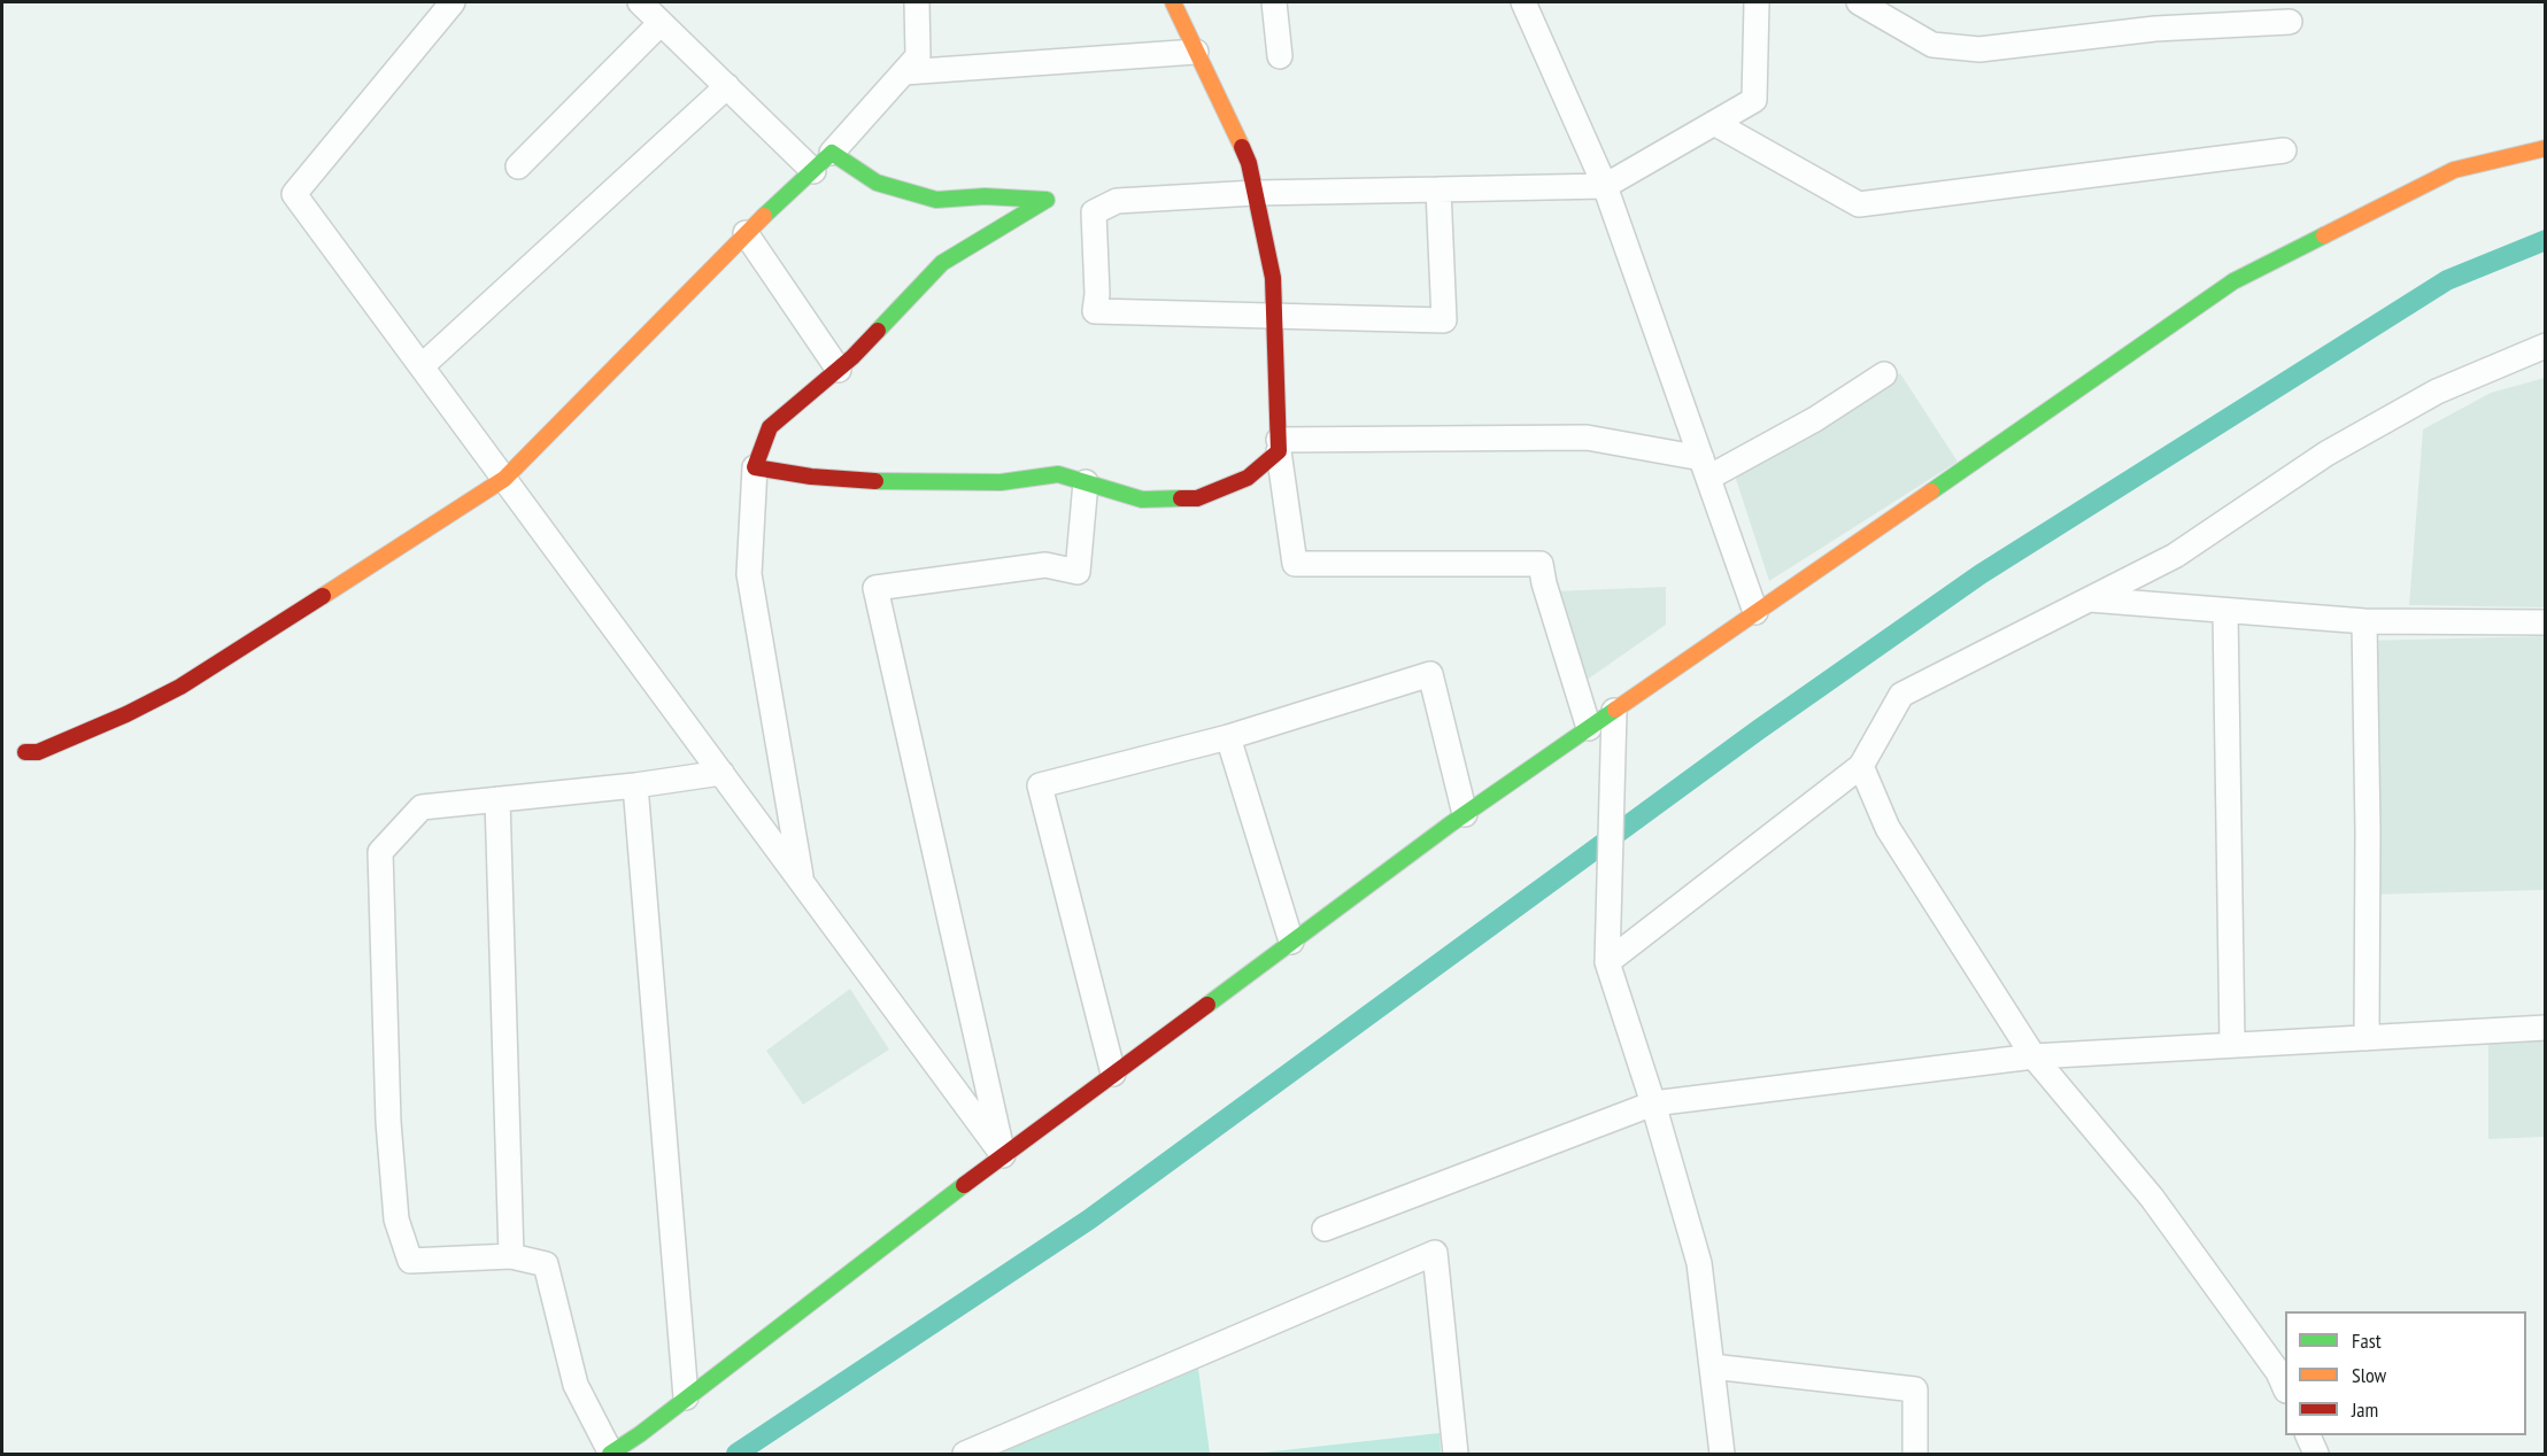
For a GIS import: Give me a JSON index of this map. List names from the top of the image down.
{
  "legend": ["Fast", "Slow", "Jam"]
}
